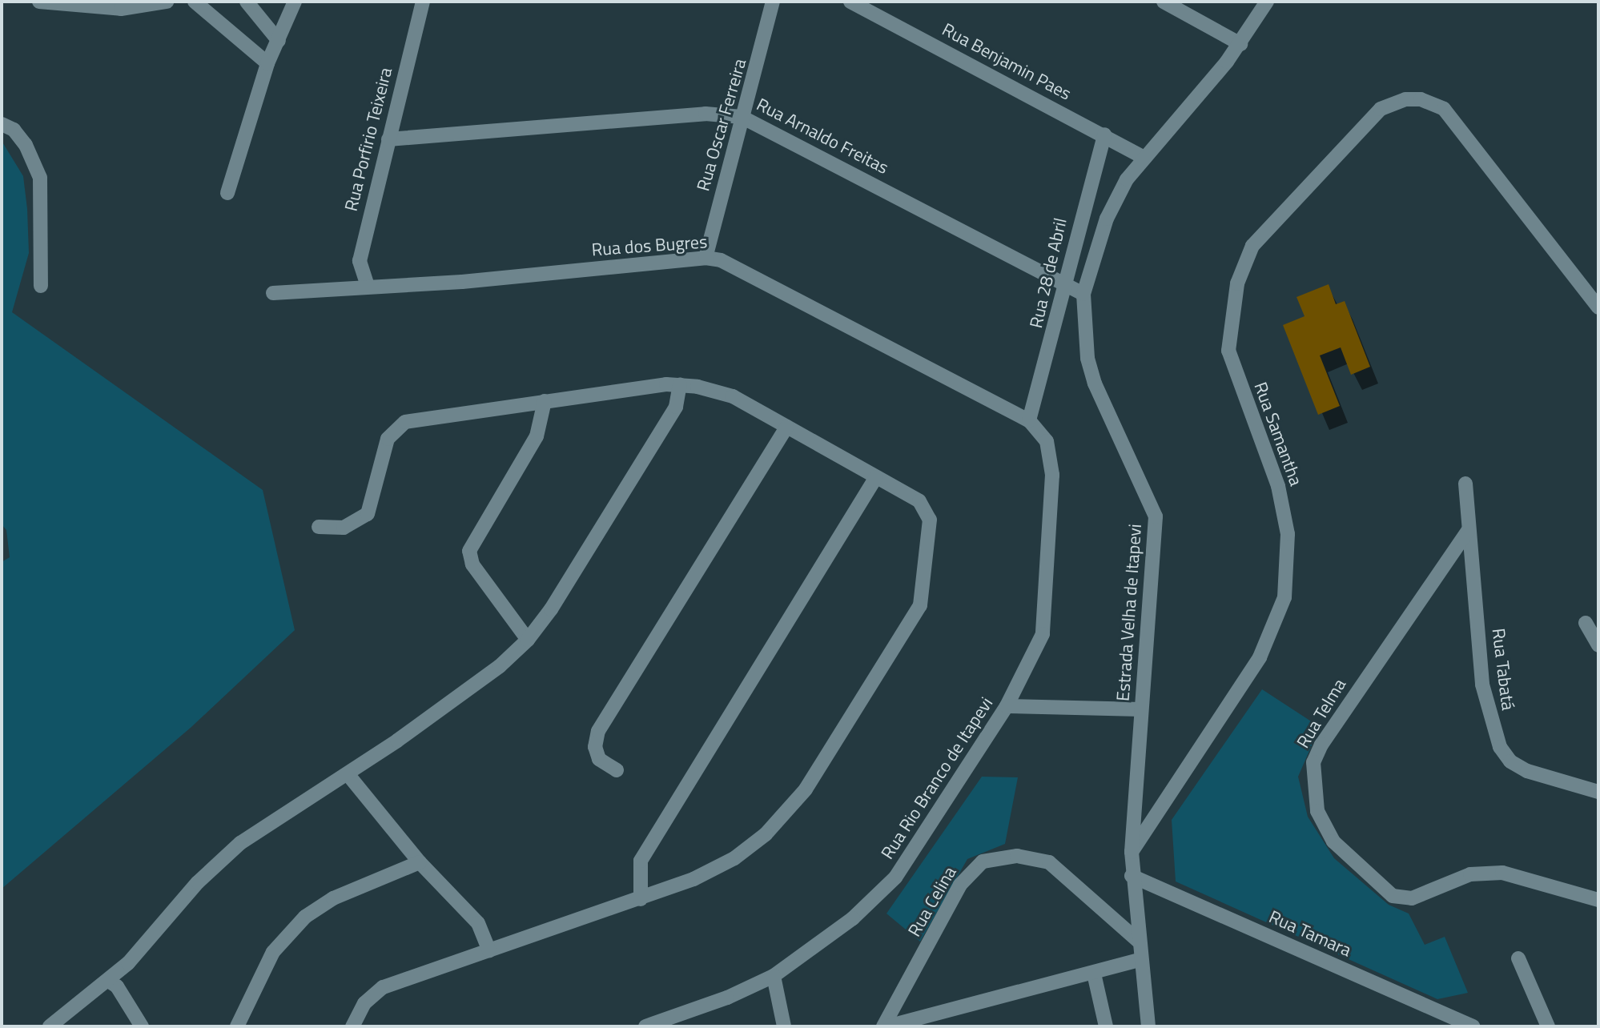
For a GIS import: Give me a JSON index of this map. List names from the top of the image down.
{
  "streets": {
    "street": [
      "Rua Benjamin Paes",
      "Rua Oscar Ferreira",
      "Rua Arnaldo Freitas",
      "Rua Porfirio Teixeira",
      "Rua dos Bugres",
      "Rua 28 de Abril",
      "Rua Samantha",
      "Estrada Velha de Itapevi",
      "Rua Tabatá",
      "Rua Telma",
      "Rua Rio Branco de Itapevi",
      "Rua Celina",
      "Rua Tamara"
    ]
  },
  "crossings": [
    ["Rua Benjamin Paes", "Rua 28 de Abril"],
    ["Rua Oscar Ferreira", "Rua Arnaldo Freitas"],
    ["Rua Oscar Ferreira", "Rua dos Bugres"],
    ["Rua Arnaldo Freitas", "Rua Porfirio Teixeira"],
    ["Rua Arnaldo Freitas", "Rua 28 de Abril"],
    ["Rua Arnaldo Freitas", "Estrada Velha de Itapevi"],
    ["Rua Porfirio Teixeira", "Rua dos Bugres"],
    ["Rua dos Bugres", "Rua 28 de Abril"],
    ["Rua dos Bugres", "Rua Rio Branco de Itapevi"],
    ["Rua 28 de Abril", "Rua Rio Branco de Itapevi"],
    ["Rua Samantha", "Estrada Velha de Itapevi"],
    ["Estrada Velha de Itapevi", "Rua Celina"],
    ["Estrada Velha de Itapevi", "Rua Tamara"],
    ["Rua Tabatá", "Rua Telma"]
  ]
}
